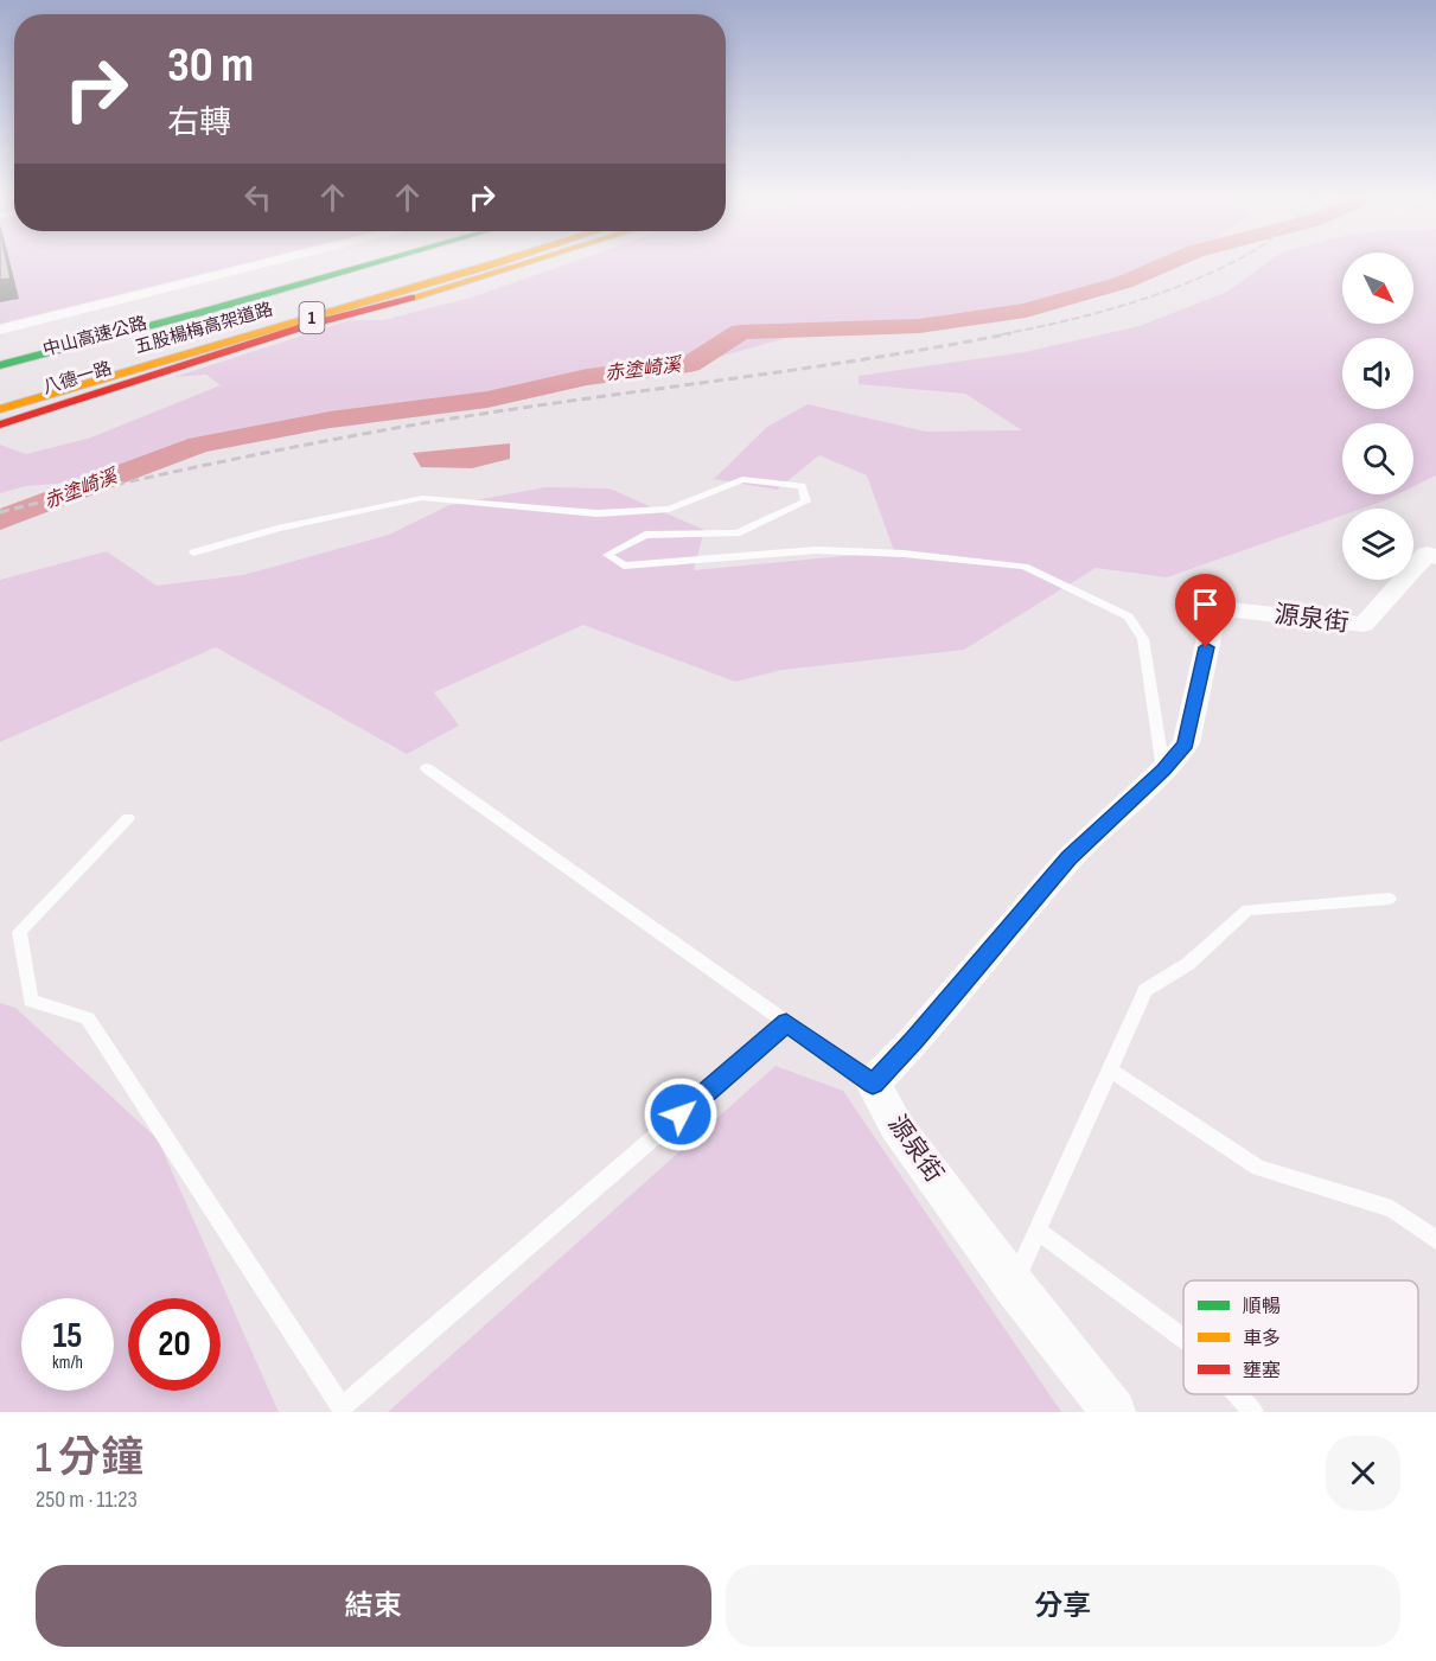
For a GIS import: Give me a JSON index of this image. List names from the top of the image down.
{
  "streets": {
    "main road": [
      "1",
      "五股楊梅高架道路",
      "中山高速公路",
      "八德一路"
    ],
    "street": ["源泉街"]
  },
  "water": ["赤塗崎溪"],
  "legend": ["順暢", "車多", "壅塞"],
  "north": "bottom right",
  "page": {
    "turn": ["30 m", "右轉"],
    "speed": "15 km/h",
    "limit": "20",
    "heading": ["1 分鐘", "250 m · 11:23"],
    "buttons": ["結束", "分享"]
  }
}
